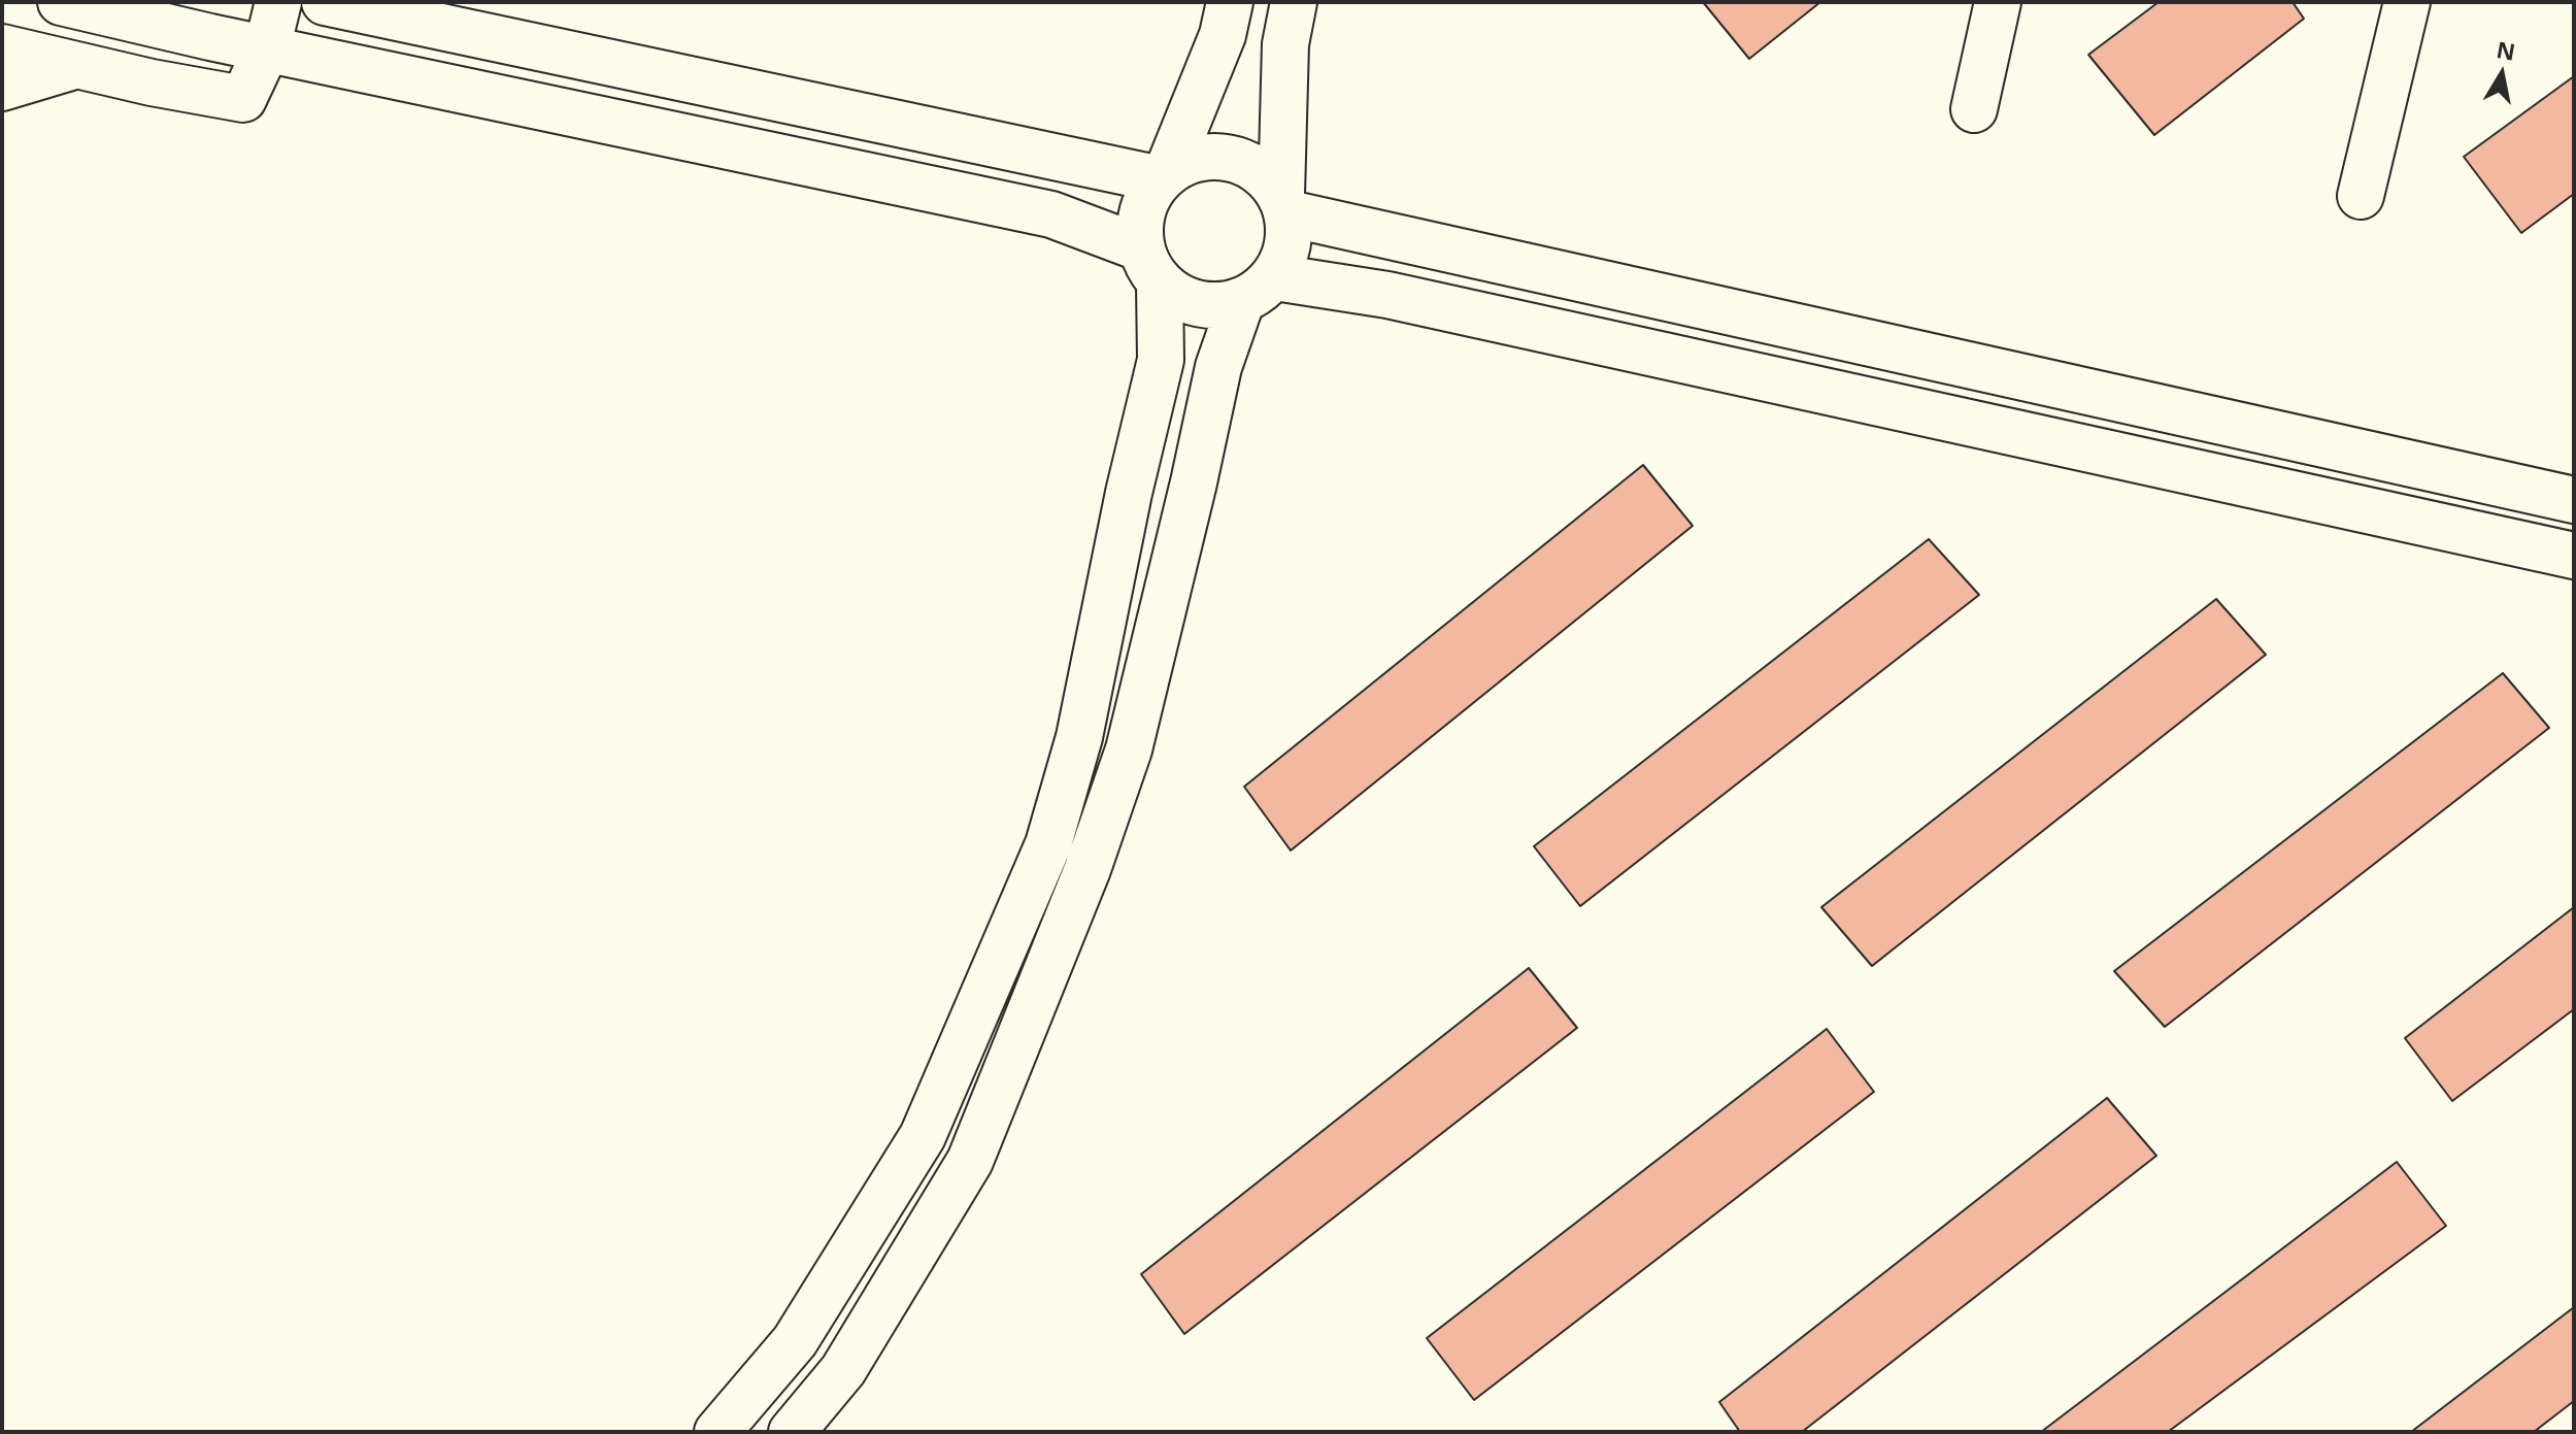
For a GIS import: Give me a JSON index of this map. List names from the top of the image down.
{
  "north": "top"
}
